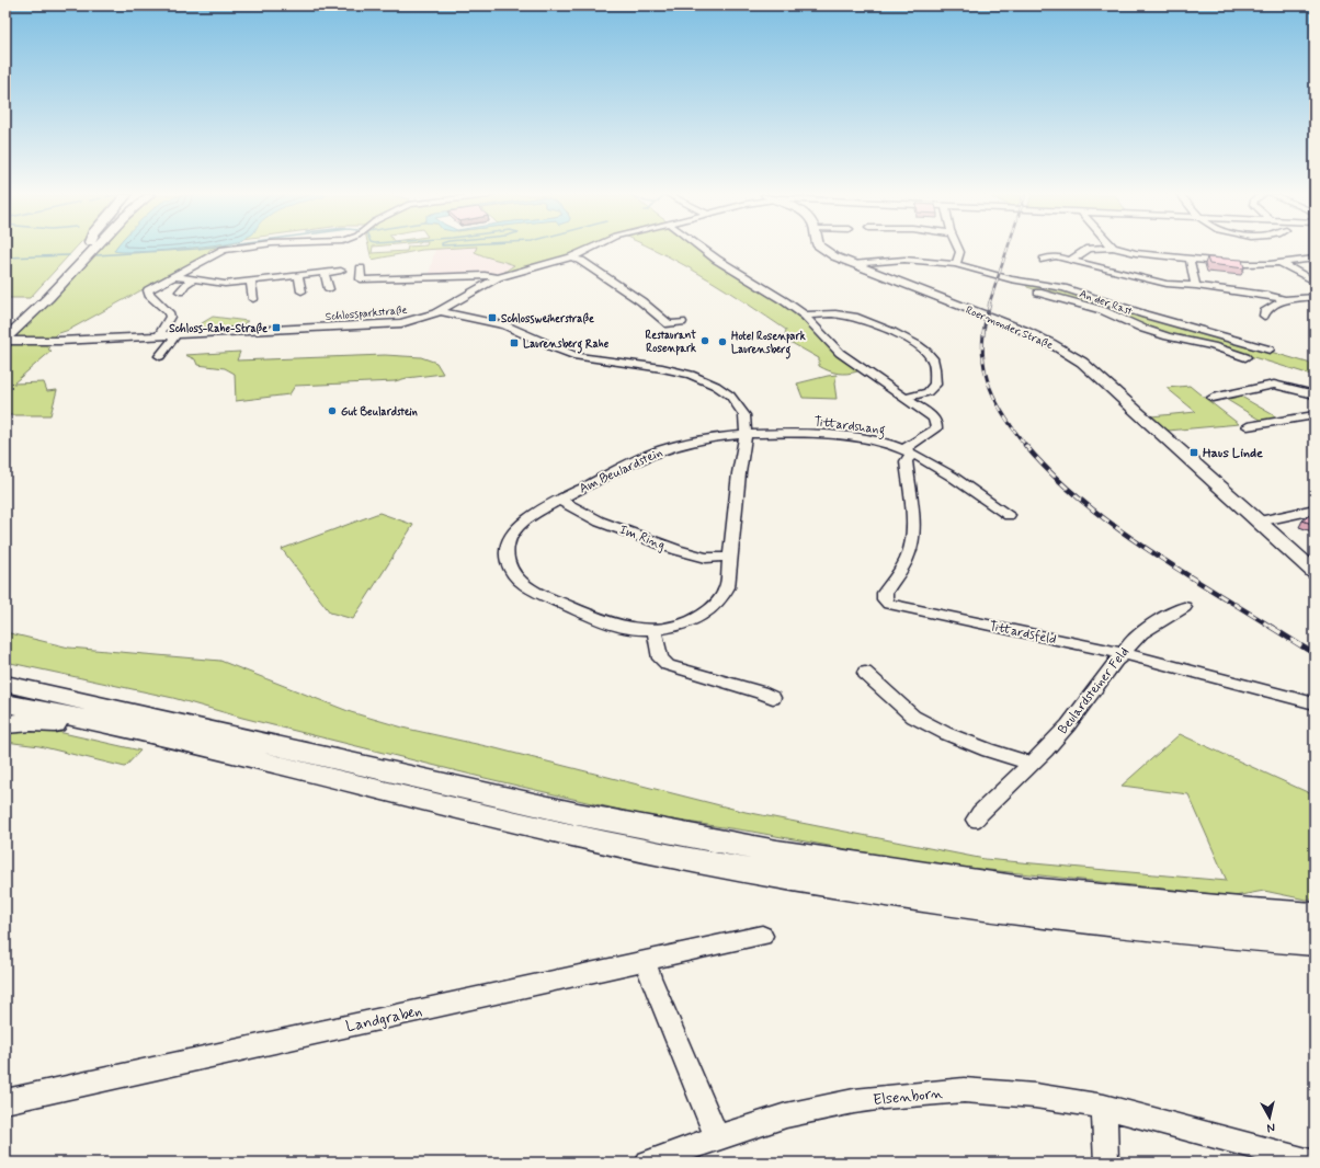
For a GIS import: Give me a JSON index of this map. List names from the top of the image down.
{
  "streets": {
    "main road": ["Roermonder Straße"],
    "street": [
      "An der Rast",
      "Schlossparkstraße",
      "Tittardshang",
      "Am Beulardstein",
      "Im Ring",
      "Tittardsfeld",
      "Beulardsteiner Feld",
      "Landgraben",
      "Elsenborn"
    ]
  },
  "crossings": [
    ["An der Rast", "Roermonder Straße"],
    ["Tittardshang", "Am Beulardstein"],
    ["Tittardshang", "Tittardsfeld"],
    ["Am Beulardstein", "Im Ring"],
    ["Tittardsfeld", "Beulardsteiner Feld"]
  ],
  "places": {
    "transit": [
      "Schlossweiherstraße",
      "Schloss-Rahe-Straße",
      "Laurensberg Rahe",
      "Haus Linde"
    ],
    "other": ["Restaurant Rosenpark", "Hotel Rosenpark Laurensberg", "Gut Beulardstein"]
  },
  "north": "bottom"
}
